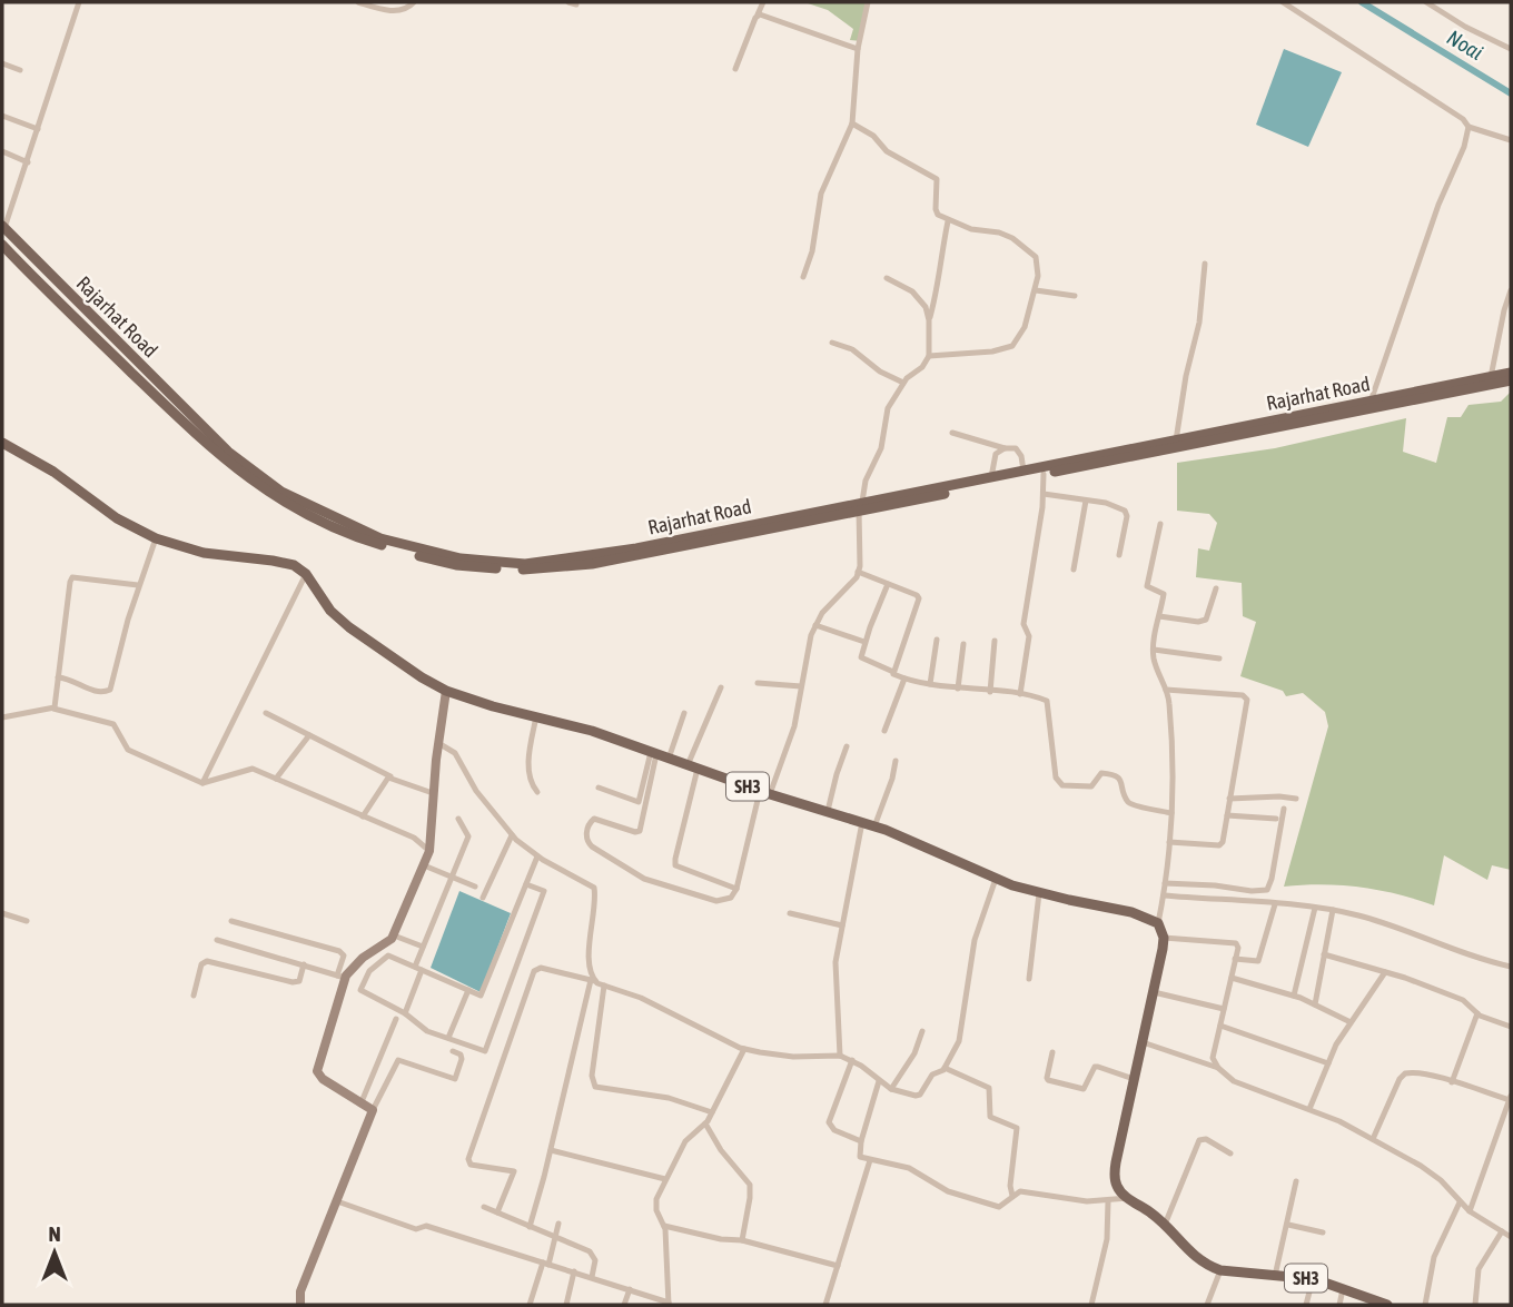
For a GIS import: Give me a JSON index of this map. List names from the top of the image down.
{
  "streets": {
    "main road": ["Rajarhat Road", "SH3"]
  },
  "water": ["Noai"],
  "north": "top"
}
